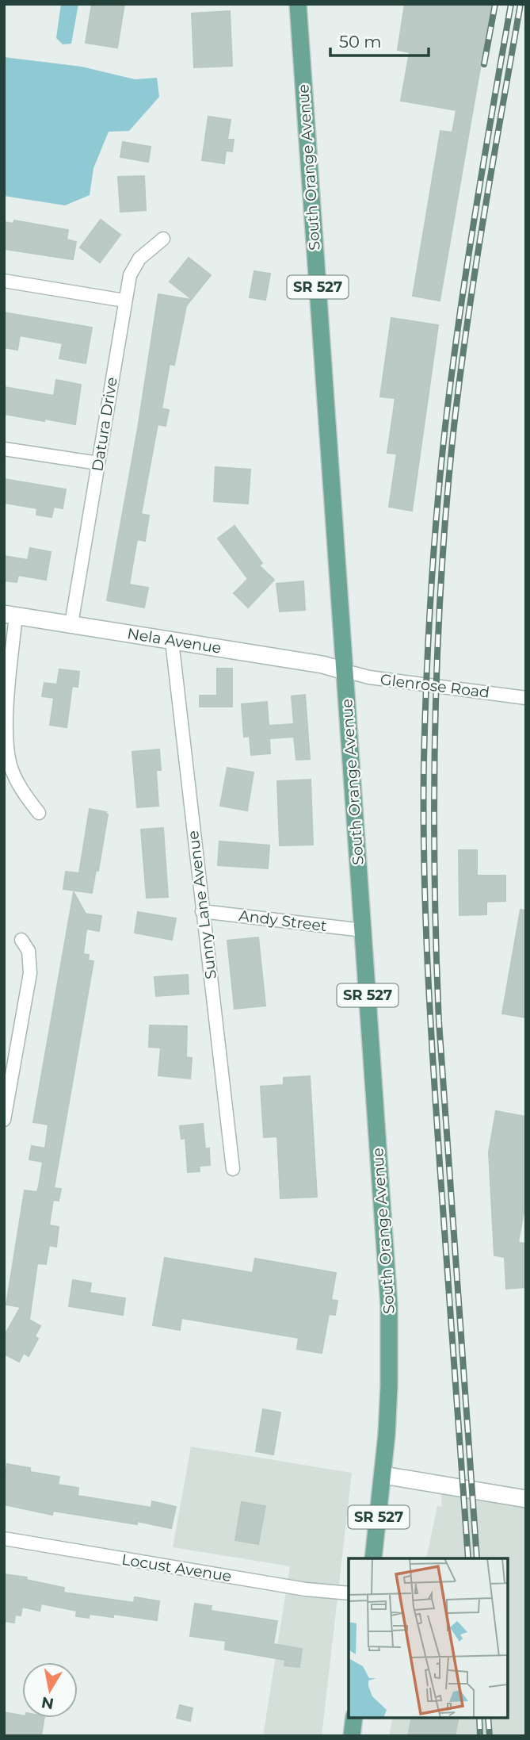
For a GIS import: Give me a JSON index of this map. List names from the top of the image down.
{
  "streets": {
    "main road": ["South Orange Avenue", "SR 527"],
    "street": [
      "Datura Drive",
      "Nela Avenue",
      "Glenrose Road",
      "Sunny Lane Avenue",
      "Andy Street",
      "Locust Avenue"
    ]
  },
  "crossings": [
    ["South Orange Avenue", "Nela Avenue"],
    ["South Orange Avenue", "Glenrose Road"],
    ["South Orange Avenue", "Andy Street"],
    ["Datura Drive", "Nela Avenue"],
    ["Nela Avenue", "Glenrose Road"],
    ["Nela Avenue", "Sunny Lane Avenue"],
    ["Sunny Lane Avenue", "Andy Street"]
  ],
  "scale_bar": "50 m",
  "north": "bottom"
}
